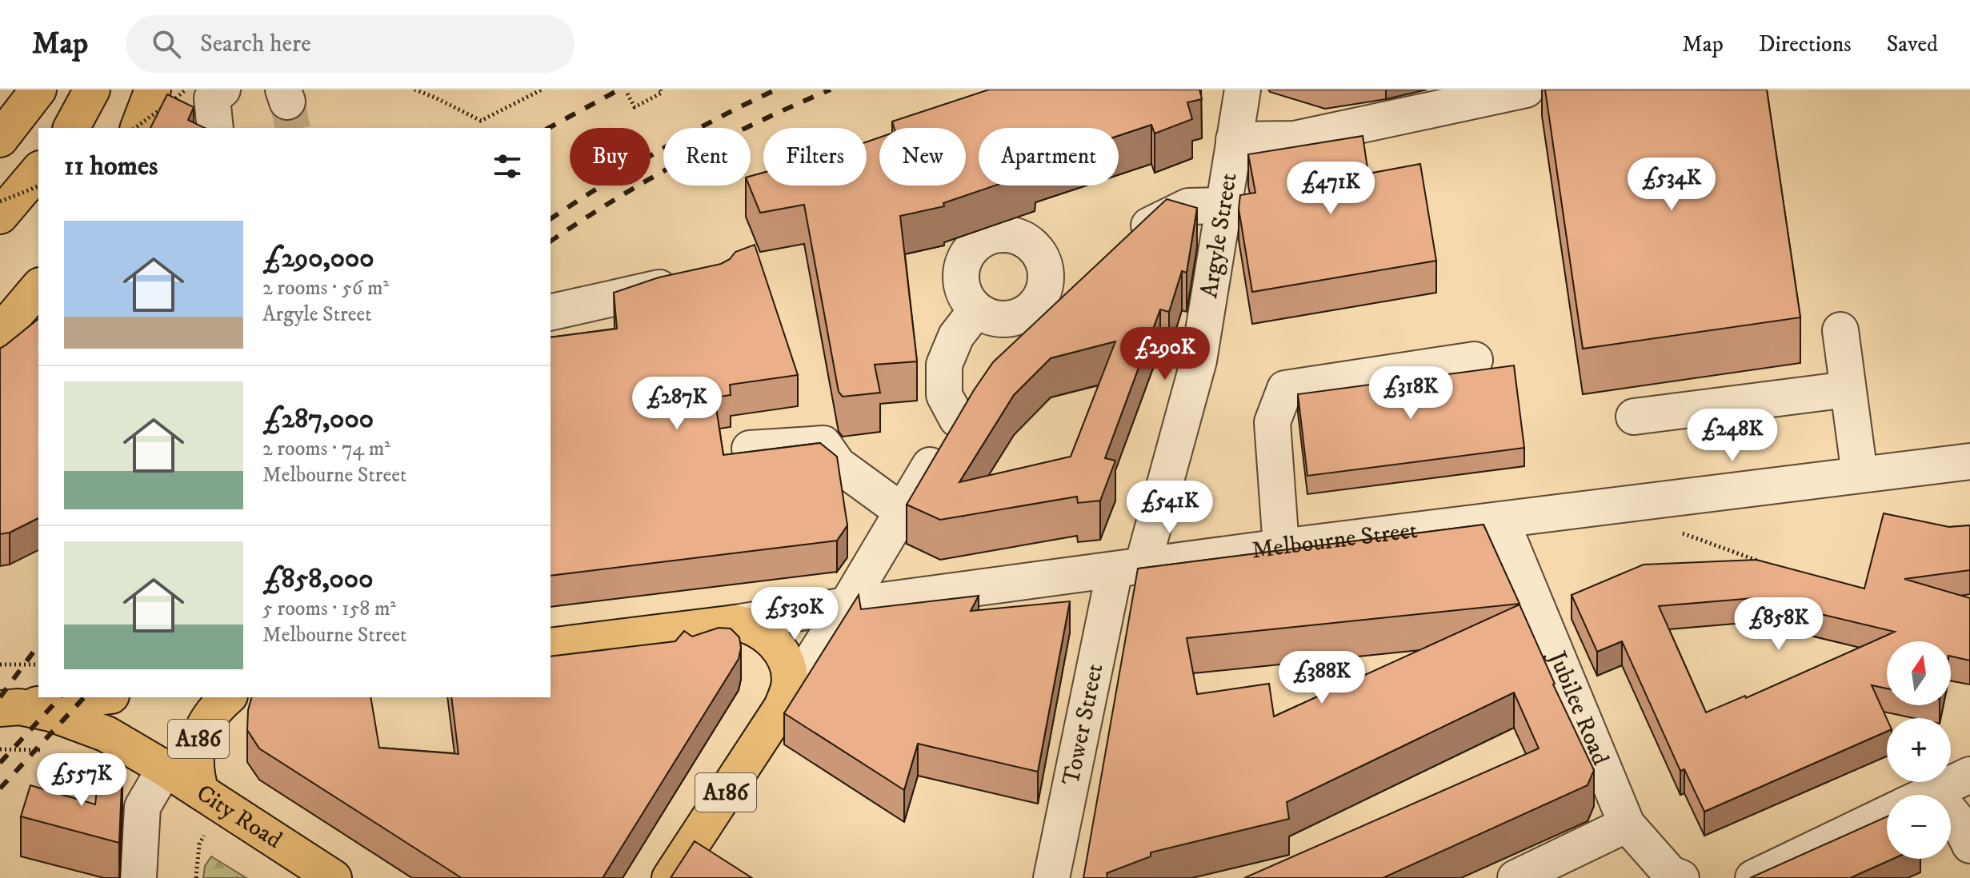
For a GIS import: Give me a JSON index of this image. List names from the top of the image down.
{
  "streets": {
    "main road": ["Melbourne Street", "A186", "City Road"],
    "street": ["Argyle Street", "Jubilee Road", "Tower Street"]
  },
  "crossings": [
    ["Argyle Street", "Melbourne Street"],
    ["Argyle Street", "Tower Street"],
    ["Melbourne Street", "Jubilee Road"],
    ["Melbourne Street", "Tower Street"],
    ["Melbourne Street", "A186"],
    ["A186", "City Road"]
  ],
  "north": "top",
  "page": {
    "header": "Map",
    "search": "Search here",
    "nav": ["Map", "Directions", "Saved"],
    "chip": [
      "Buy",
      "Rent",
      "Filters",
      "New",
      "Apartment"
    ],
    "heading": "11 homes",
    "price": [
      "£534K",
      "£471K",
      "£290K",
      "£318K",
      "£287K",
      "£248K",
      "£541K",
      "£530K",
      "£858K",
      "£388K",
      "£557K"
    ],
    "list": [
      {
        "name": "£290,000",
        "note": "2 rooms · 56 m² · Argyle Street"
      },
      {
        "name": "£287,000",
        "note": "2 rooms · 74 m² · Melbourne Street"
      },
      {
        "name": "£858,000",
        "note": "5 rooms · 158 m² · Melbourne Street"
      }
    ],
    "map_buttons": ["+", "−"]
  }
}
